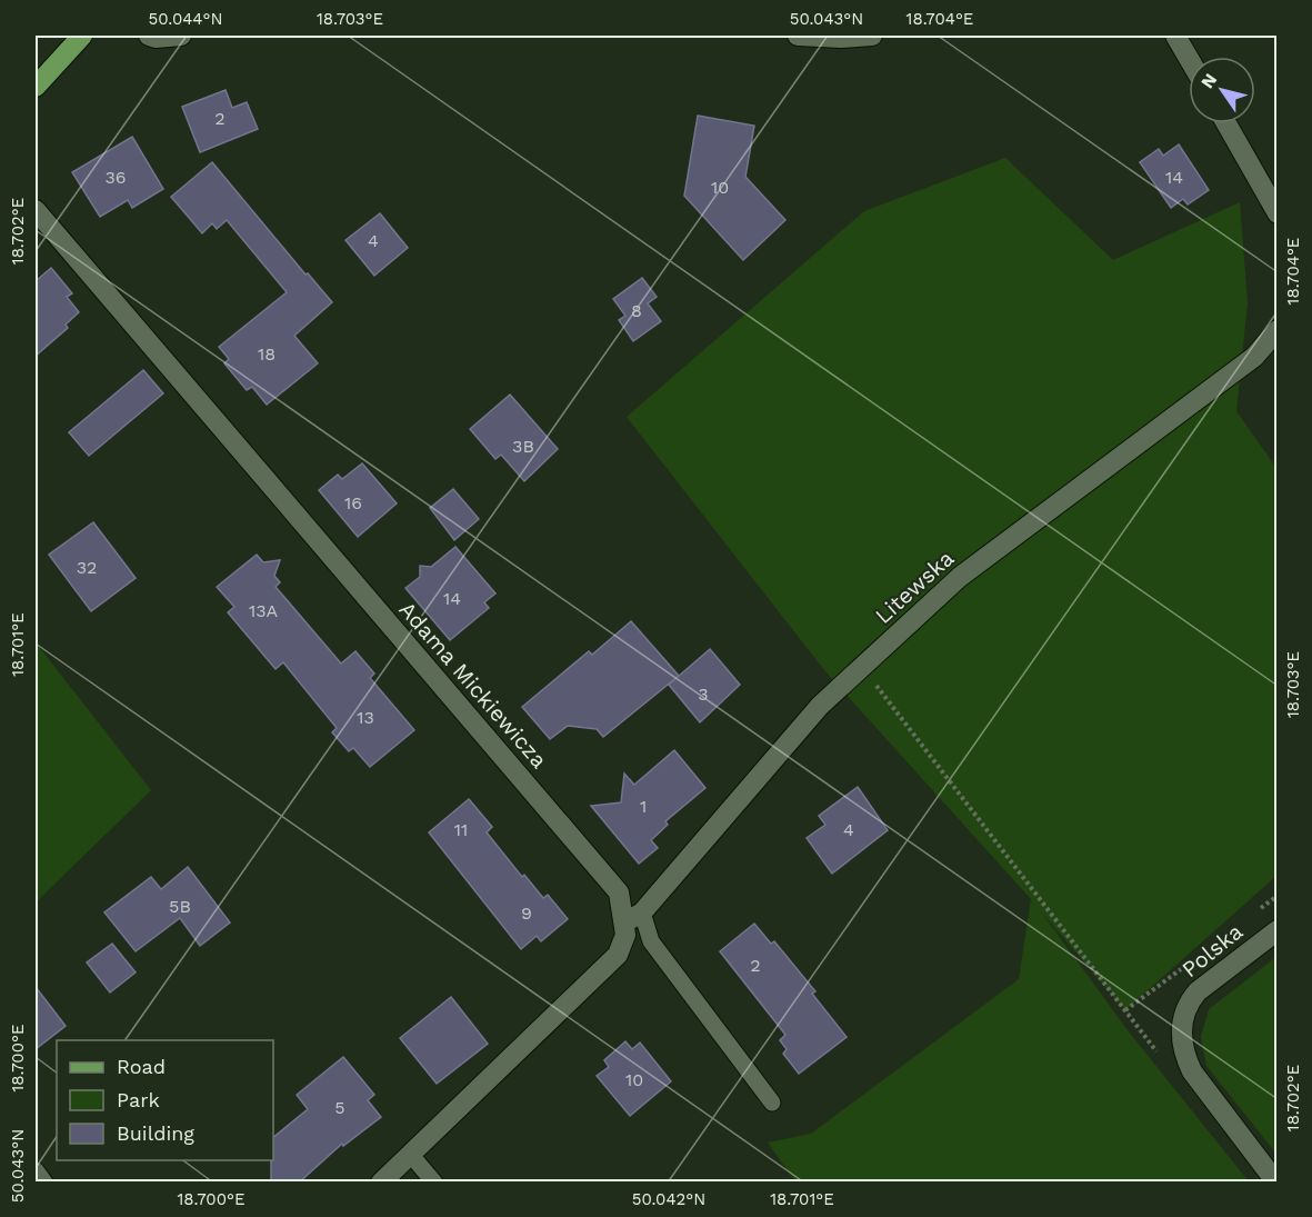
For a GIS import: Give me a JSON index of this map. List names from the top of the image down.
{
  "streets": {
    "street": ["Litewska", "Adama Mickiewicza", "Polska"]
  },
  "crossings": [
    ["Litewska", "Adama Mickiewicza"]
  ],
  "house_numbers": [
    "2",
    "36",
    "14",
    "10",
    "4",
    "8",
    "18",
    "3B",
    "16",
    "32",
    "14",
    "13A",
    "3",
    "13",
    "1",
    "11",
    "4",
    "5B",
    "9",
    "2",
    "10",
    "5"
  ],
  "legend": ["Road", "Park", "Building"],
  "north": "top left",
  "coordinates": [
    "50.044°N",
    "18.703°E",
    "50.043°N",
    "18.704°E",
    "18.702°E",
    "18.701°E",
    "18.700°E",
    "50.042°N"
  ]
}
